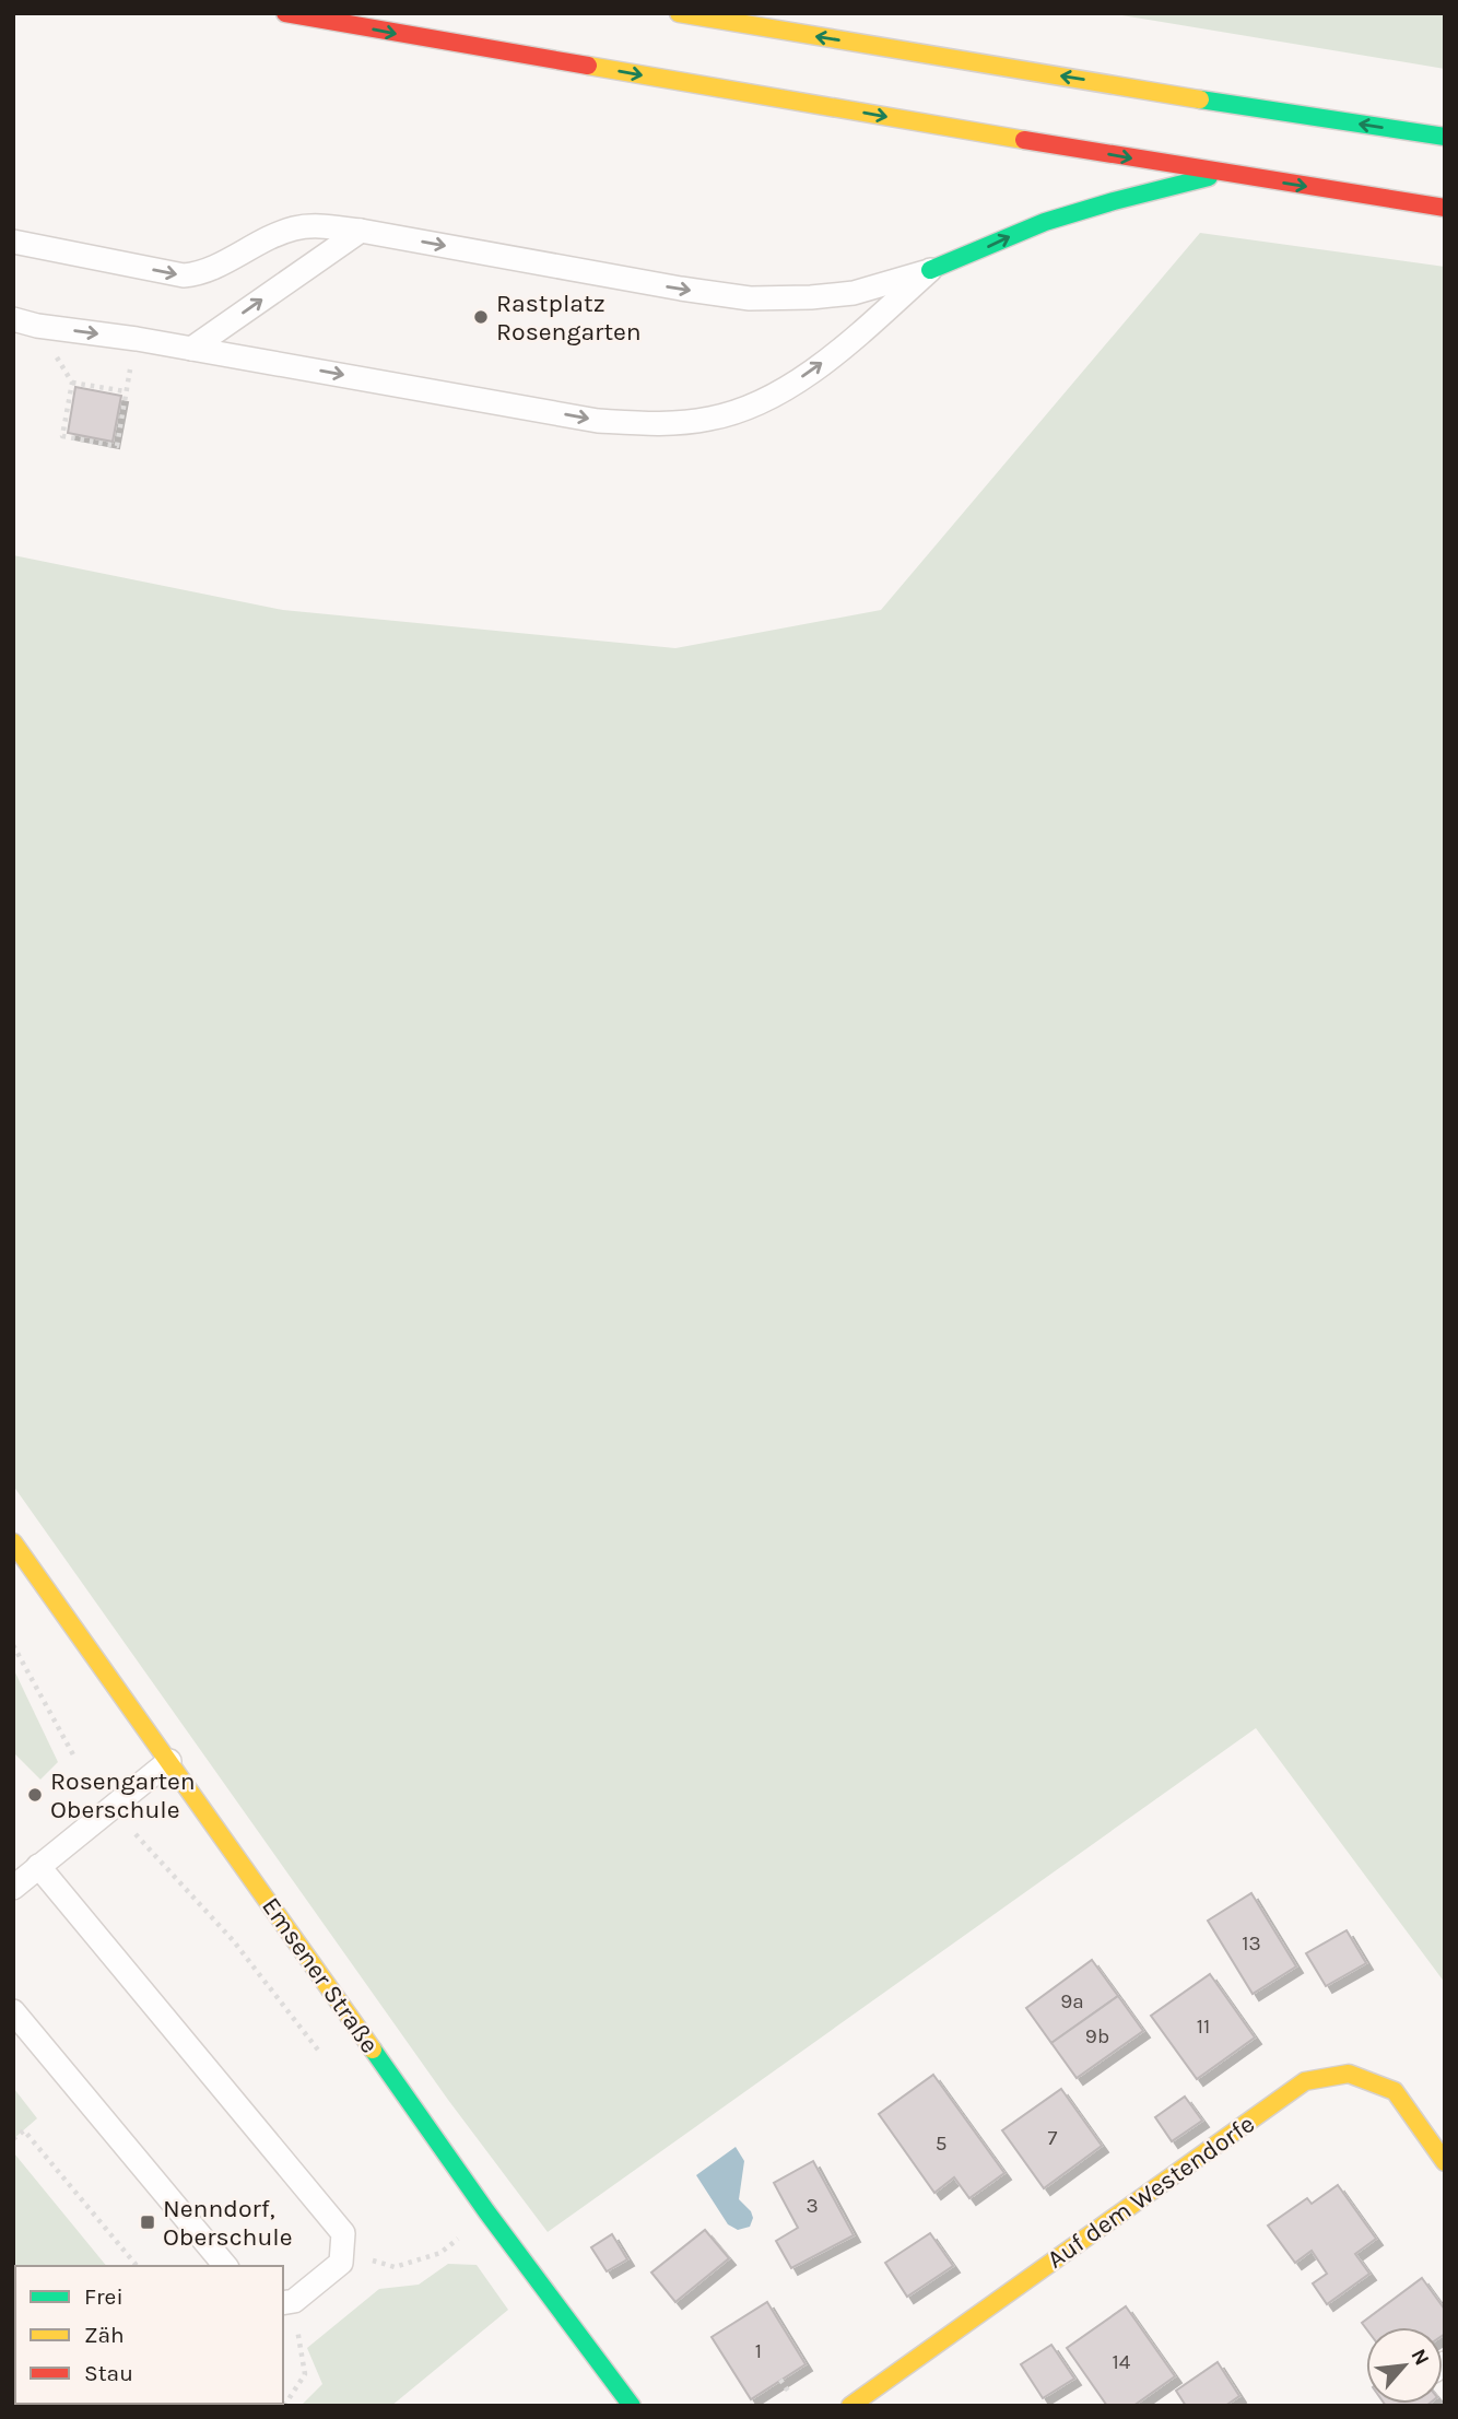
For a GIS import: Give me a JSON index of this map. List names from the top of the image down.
{
  "streets": {
    "main road": ["Emsener Straße", "Auf dem Westendorfe"]
  },
  "places": {
    "other": ["Rastplatz Rosengarten", "Rosengarten Oberschule"],
    "transit": ["Nenndorf, Oberschule"]
  },
  "house_numbers": [
    "13",
    "9a",
    "11",
    "9b",
    "7",
    "5",
    "3",
    "1",
    "14"
  ],
  "legend": ["Frei", "Zäh", "Stau"],
  "north": "top right"
}
